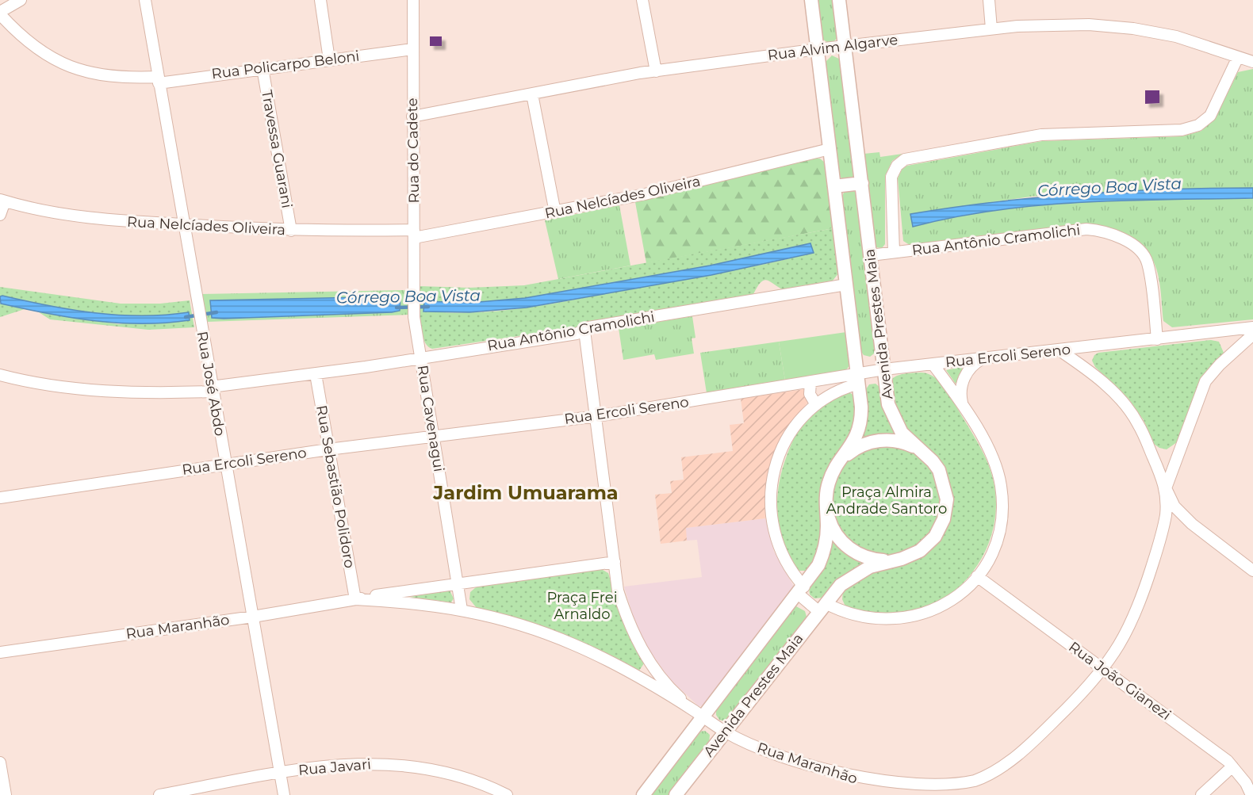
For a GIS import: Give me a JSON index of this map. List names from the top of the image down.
{
  "streets": {
    "street": [
      "Rua Alvim Algarve",
      "Rua Policarpo Beloni",
      "Travessa Guarani",
      "Rua do Cadete",
      "Rua Nelcíades Oliveira",
      "Rua Antônio Cramolichi",
      "Avenida Prestes Maia",
      "Rua Ercoli Sereno",
      "Rua José Abdo",
      "Rua Cavenagui",
      "Rua Sebastião Polidoro",
      "Rua Maranhão",
      "Rua João Gianezi",
      "Rua Javari"
    ]
  },
  "crossings": [
    ["Rua Alvim Algarve", "Rua do Cadete"],
    ["Rua Alvim Algarve", "Avenida Prestes Maia"],
    ["Rua Policarpo Beloni", "Travessa Guarani"],
    ["Rua Policarpo Beloni", "Rua do Cadete"],
    ["Rua Policarpo Beloni", "Rua José Abdo"],
    ["Travessa Guarani", "Rua Nelcíades Oliveira"],
    ["Rua do Cadete", "Rua Nelcíades Oliveira"],
    ["Rua do Cadete", "Rua Cavenagui"],
    ["Rua Nelcíades Oliveira", "Avenida Prestes Maia"],
    ["Rua Nelcíades Oliveira", "Rua José Abdo"],
    ["Rua Antônio Cramolichi", "Avenida Prestes Maia"],
    ["Rua Antônio Cramolichi", "Rua Ercoli Sereno"],
    ["Rua Antônio Cramolichi", "Rua José Abdo"],
    ["Rua Antônio Cramolichi", "Rua Cavenagui"],
    ["Rua Antônio Cramolichi", "Rua Sebastião Polidoro"],
    ["Avenida Prestes Maia", "Rua Ercoli Sereno"],
    ["Avenida Prestes Maia", "Rua Maranhão"],
    ["Rua Ercoli Sereno", "Rua José Abdo"],
    ["Rua Ercoli Sereno", "Rua Cavenagui"],
    ["Rua Ercoli Sereno", "Rua Sebastião Polidoro"],
    ["Rua Ercoli Sereno", "Rua Maranhão"],
    ["Rua José Abdo", "Rua Maranhão"],
    ["Rua José Abdo", "Rua Javari"],
    ["Rua Cavenagui", "Rua Maranhão"],
    ["Rua Sebastião Polidoro", "Rua Maranhão"],
    ["Rua Maranhão", "Rua João Gianezi"]
  ],
  "districts": ["Jardim Umuarama"],
  "water": ["Córrego Boa Vista"],
  "parks": ["Praça Almira Andrade Santoro", "Praça Frei Arnaldo"]
}
